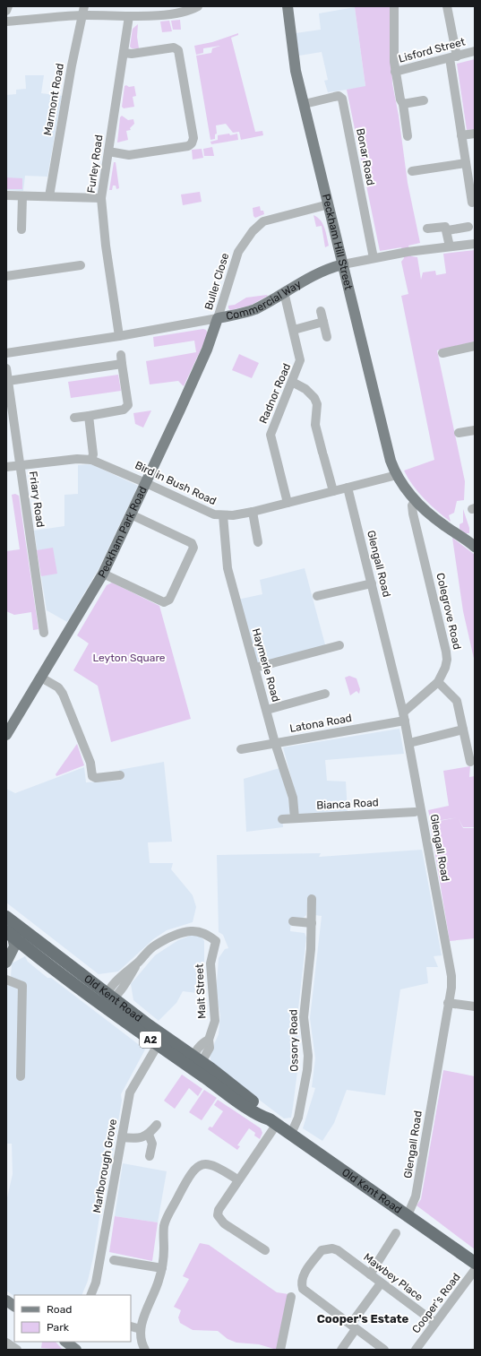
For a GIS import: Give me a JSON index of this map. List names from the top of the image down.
{
  "streets": {
    "highway": ["Old Kent Road", "A2"],
    "main road": ["Peckham Hill Street", "Commercial Way", "Peckham Park Road"],
    "street": [
      "Lisford Street",
      "Marmont Road",
      "Bonar Road",
      "Furley Road",
      "Buller Close",
      "Radnor Road",
      "Bird in Bush Road",
      "Friary Road",
      "Glengall Road",
      "Colegrove Road",
      "Haymerle Road",
      "Latona Road",
      "Bianca Road",
      "Malt Street",
      "Ossory Road",
      "Marlborough Grove",
      "Mawbey Place",
      "Cooper's Road"
    ]
  },
  "crossings": [
    ["Bonar Road", "Peckham Hill Street"],
    ["Bonar Road", "Commercial Way"],
    ["Furley Road", "Commercial Way"],
    ["Peckham Hill Street", "Buller Close"],
    ["Peckham Hill Street", "Commercial Way"],
    ["Peckham Hill Street", "Bird in Bush Road"],
    ["Peckham Hill Street", "Colegrove Road"],
    ["Buller Close", "Commercial Way"],
    ["Buller Close", "Peckham Park Road"],
    ["Commercial Way", "Radnor Road"],
    ["Commercial Way", "Peckham Park Road"],
    ["Radnor Road", "Bird in Bush Road"],
    ["Bird in Bush Road", "Friary Road"],
    ["Bird in Bush Road", "Peckham Park Road"],
    ["Bird in Bush Road", "Glengall Road"],
    ["Bird in Bush Road", "Haymerle Road"],
    ["Glengall Road", "Colegrove Road"],
    ["Glengall Road", "Latona Road"],
    ["Glengall Road", "Old Kent Road"],
    ["Colegrove Road", "Latona Road"],
    ["Haymerle Road", "Latona Road"],
    ["Haymerle Road", "Bianca Road"],
    ["Malt Street", "Old Kent Road"],
    ["Old Kent Road", "Ossory Road"],
    ["Old Kent Road", "Marlborough Grove"],
    ["Mawbey Place", "Cooper's Road"]
  ],
  "districts": ["Cooper's Estate"],
  "parks": ["Leyton Square"],
  "legend": ["Road", "Park"]
}
